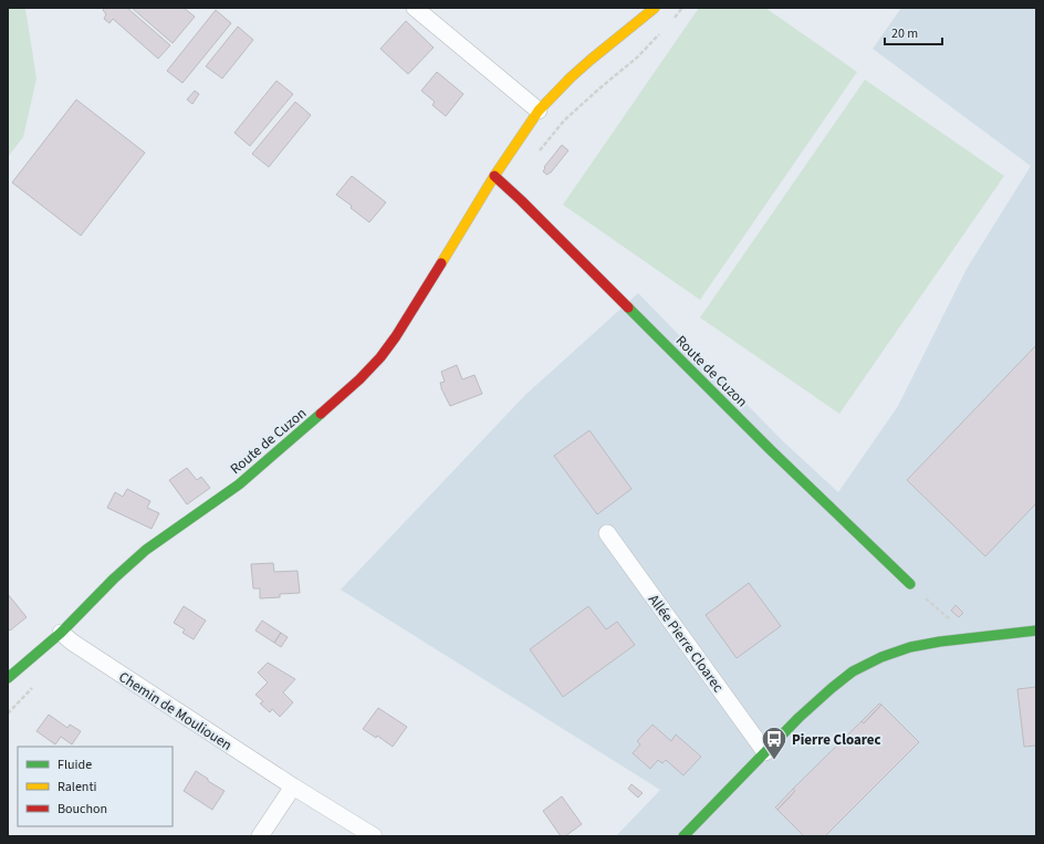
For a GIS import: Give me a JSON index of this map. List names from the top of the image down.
{
  "streets": {
    "street": ["Route de Cuzon", "Allée Pierre Cloarec", "Chemin de Mouliouen"]
  },
  "crossings": [
    ["Route de Cuzon", "Chemin de Mouliouen"]
  ],
  "places": {
    "bus stop": ["Pierre Cloarec"]
  },
  "legend": ["Fluide", "Ralenti", "Bouchon"],
  "scale_bar": "20 m"
}
